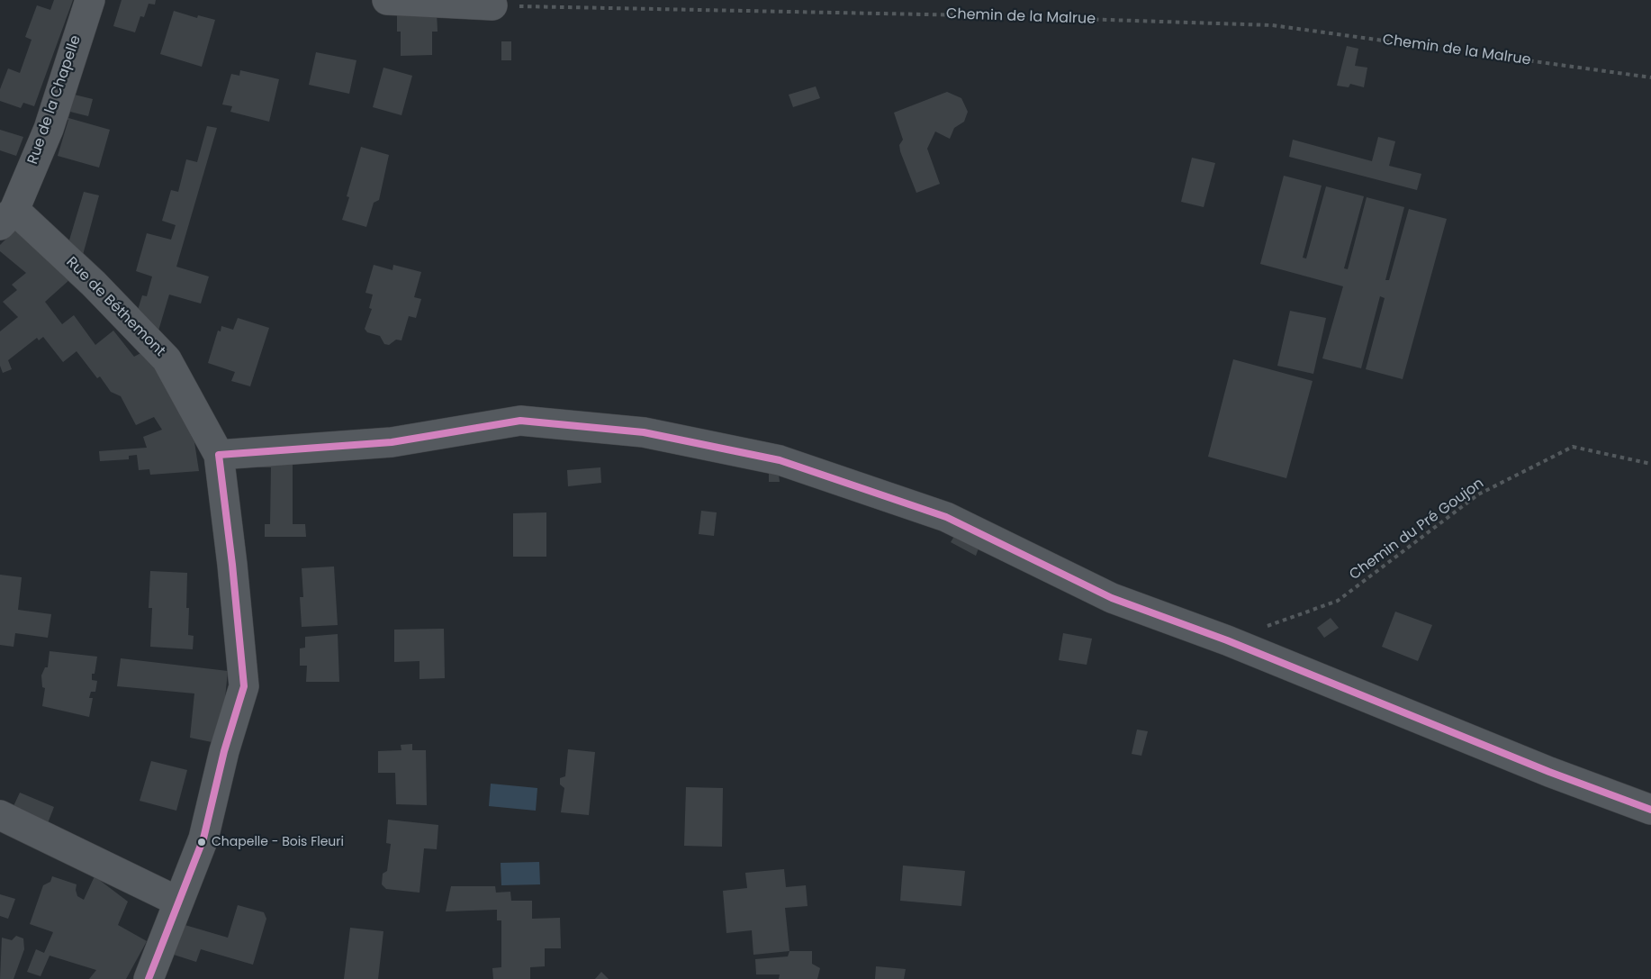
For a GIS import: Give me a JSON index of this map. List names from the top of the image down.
{
  "streets": {
    "street": ["Rue de la Chapelle", "Rue de Béthemont"],
    "path": ["Chemin de la Malrue", "Chemin du Pré Goujon"]
  },
  "crossings": [
    ["Rue de la Chapelle", "Rue de Béthemont"]
  ],
  "places": ["Chapelle - Bois Fleuri"]
}
